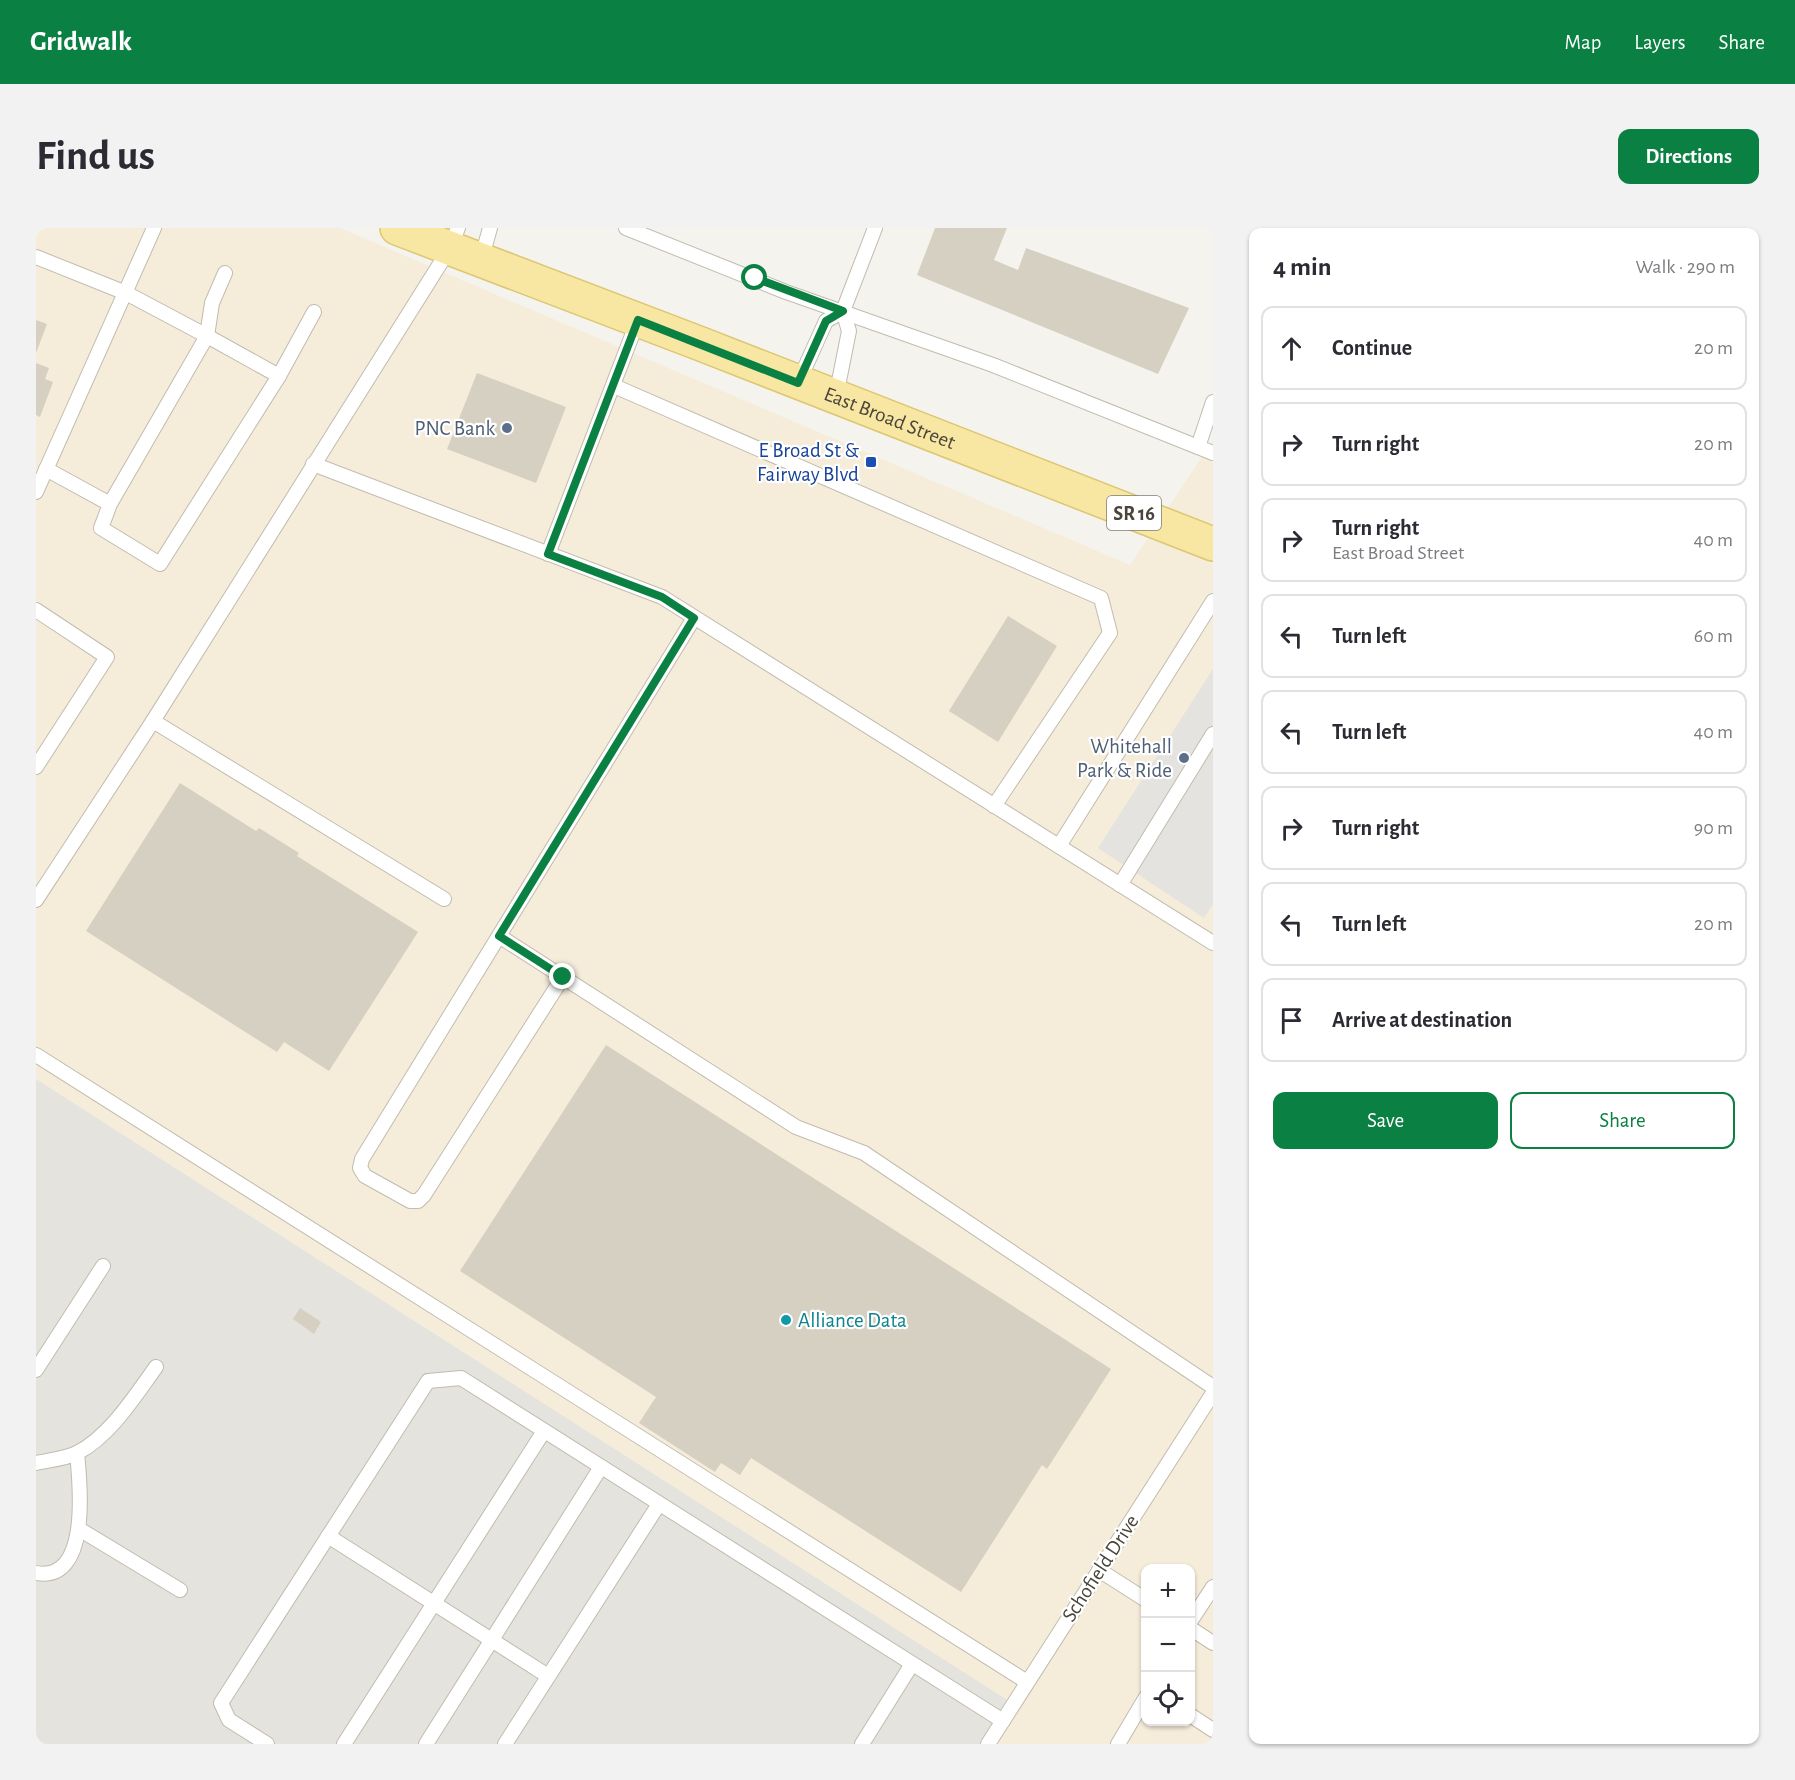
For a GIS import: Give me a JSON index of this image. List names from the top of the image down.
{
  "streets": {
    "main road": ["East Broad Street", "SR 16"],
    "lane": ["Schofield Drive"]
  },
  "places": {
    "other": ["PNC Bank", "Whitehall Park & Ride", "Alliance Data"],
    "transit": ["E Broad St & Fairway Blvd"]
  },
  "page": {
    "header": "Gridwalk",
    "nav": ["Map", "Layers", "Share"],
    "buttons": [
      "Directions",
      ["Save", "Share"]
    ],
    "title": "Find us",
    "heading": ["4 min", "Walk · 290 m"],
    "list": [
      ["Continue", "20 m"],
      ["Turn right", "20 m"],
      ["Turn right", "East Broad Street", "40 m"],
      ["Turn left", "60 m"],
      ["Turn left", "40 m"],
      ["Turn right", "90 m"],
      ["Turn left", "20 m"],
      "Arrive at destination"
    ],
    "map_buttons": ["+", "−"]
  }
}
